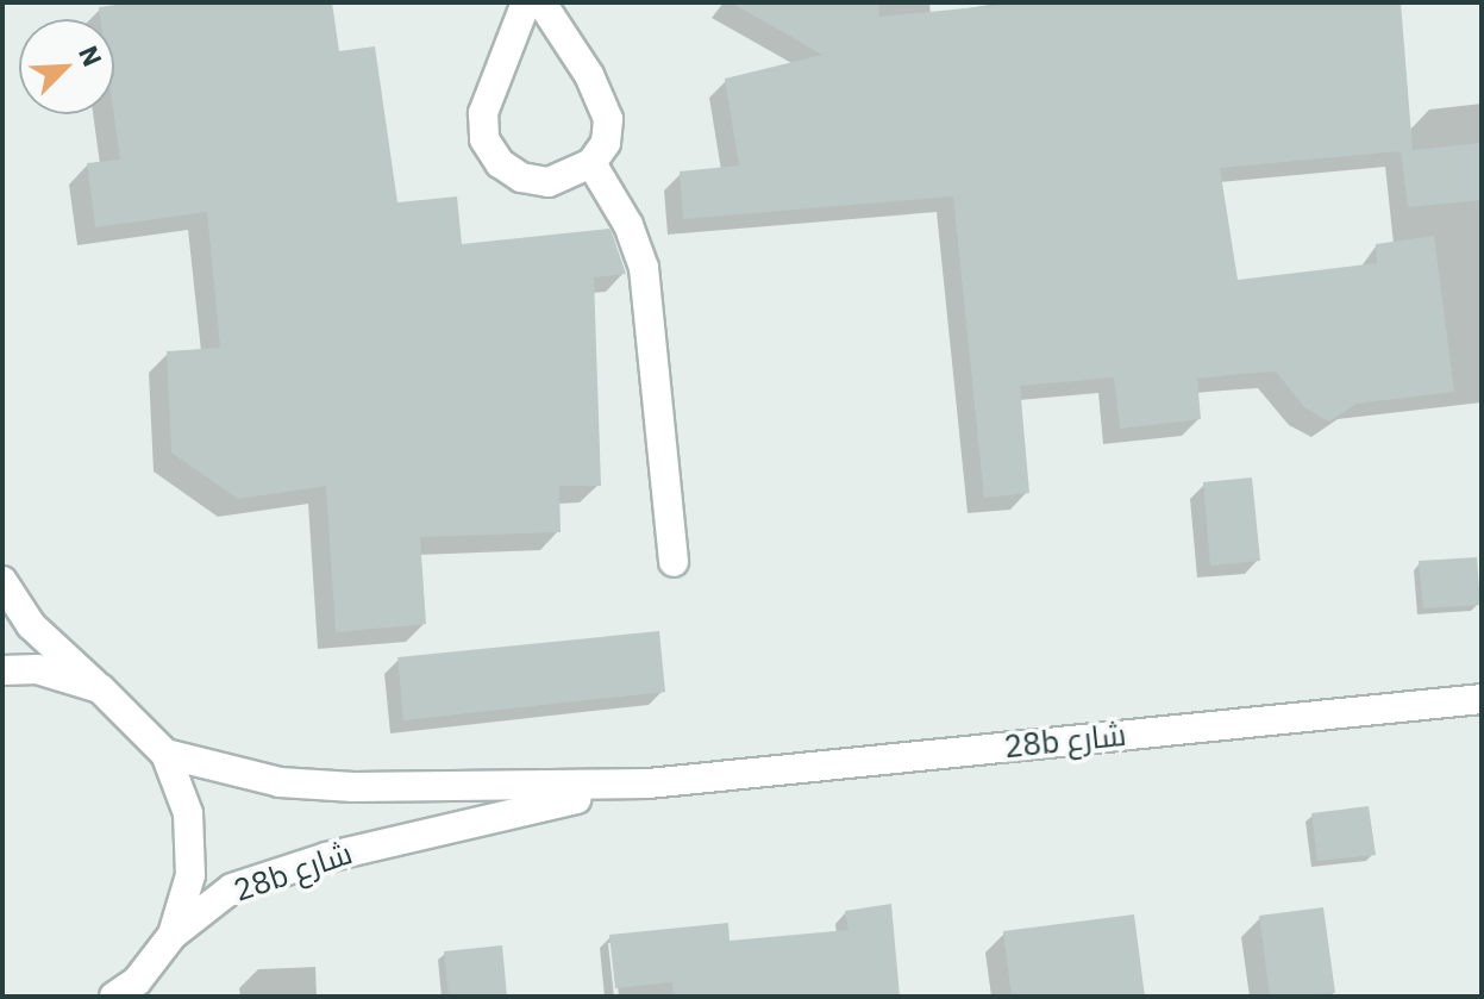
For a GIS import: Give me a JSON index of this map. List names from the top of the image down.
{
  "streets": {
    "street": ["28b شارع"]
  },
  "north": "top right"
}
